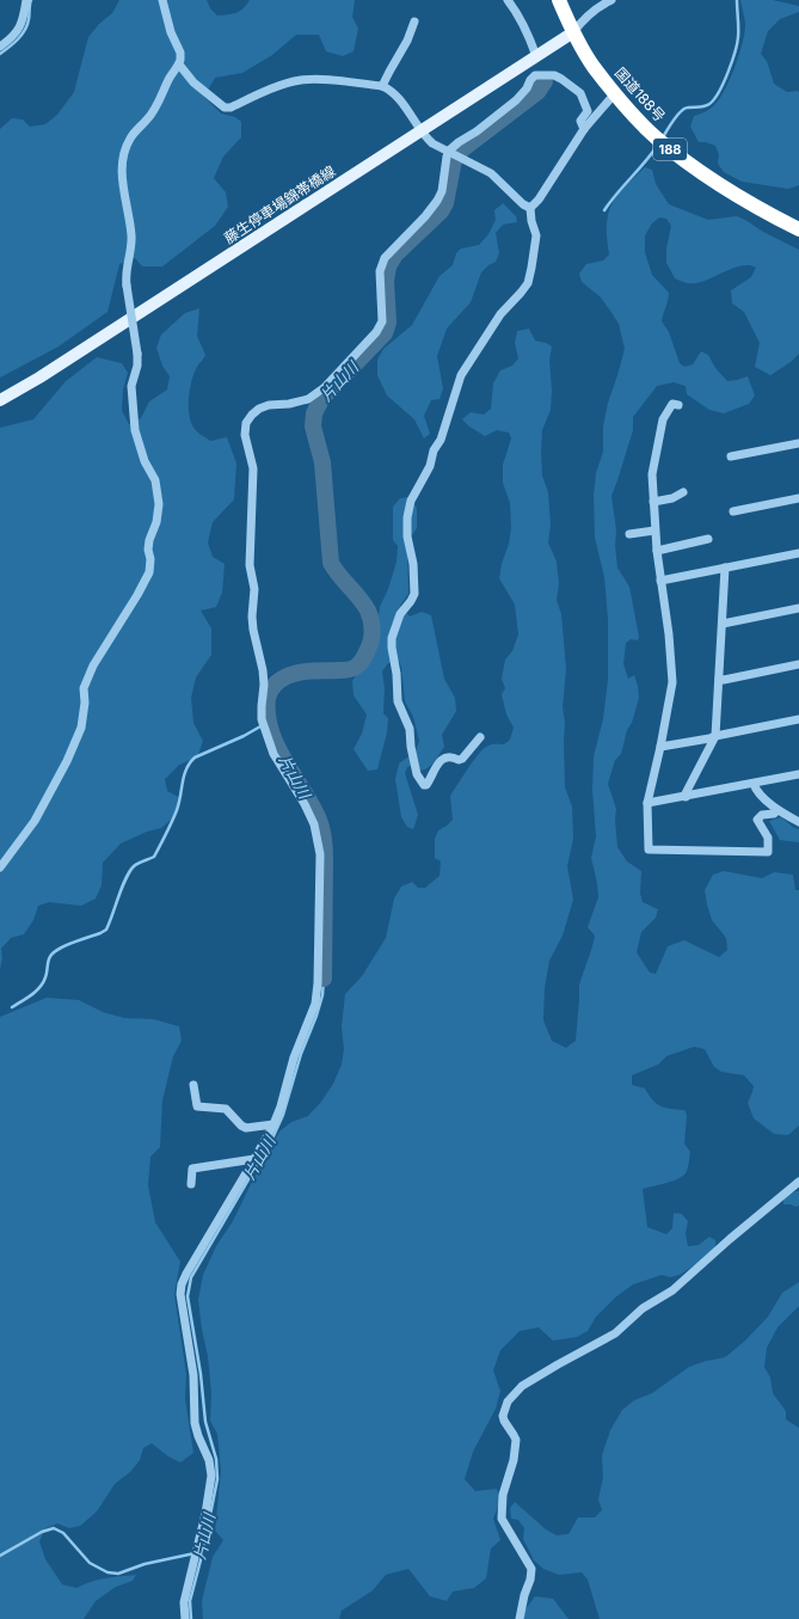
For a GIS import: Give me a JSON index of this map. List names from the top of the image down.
{
  "streets": {
    "highway": ["国道188号", "188"],
    "main road": ["藤生停車場錦帯橋線"]
  },
  "crossings": [
    ["国道188号", "藤生停車場錦帯橋線"]
  ],
  "water": ["片山川"]
}
